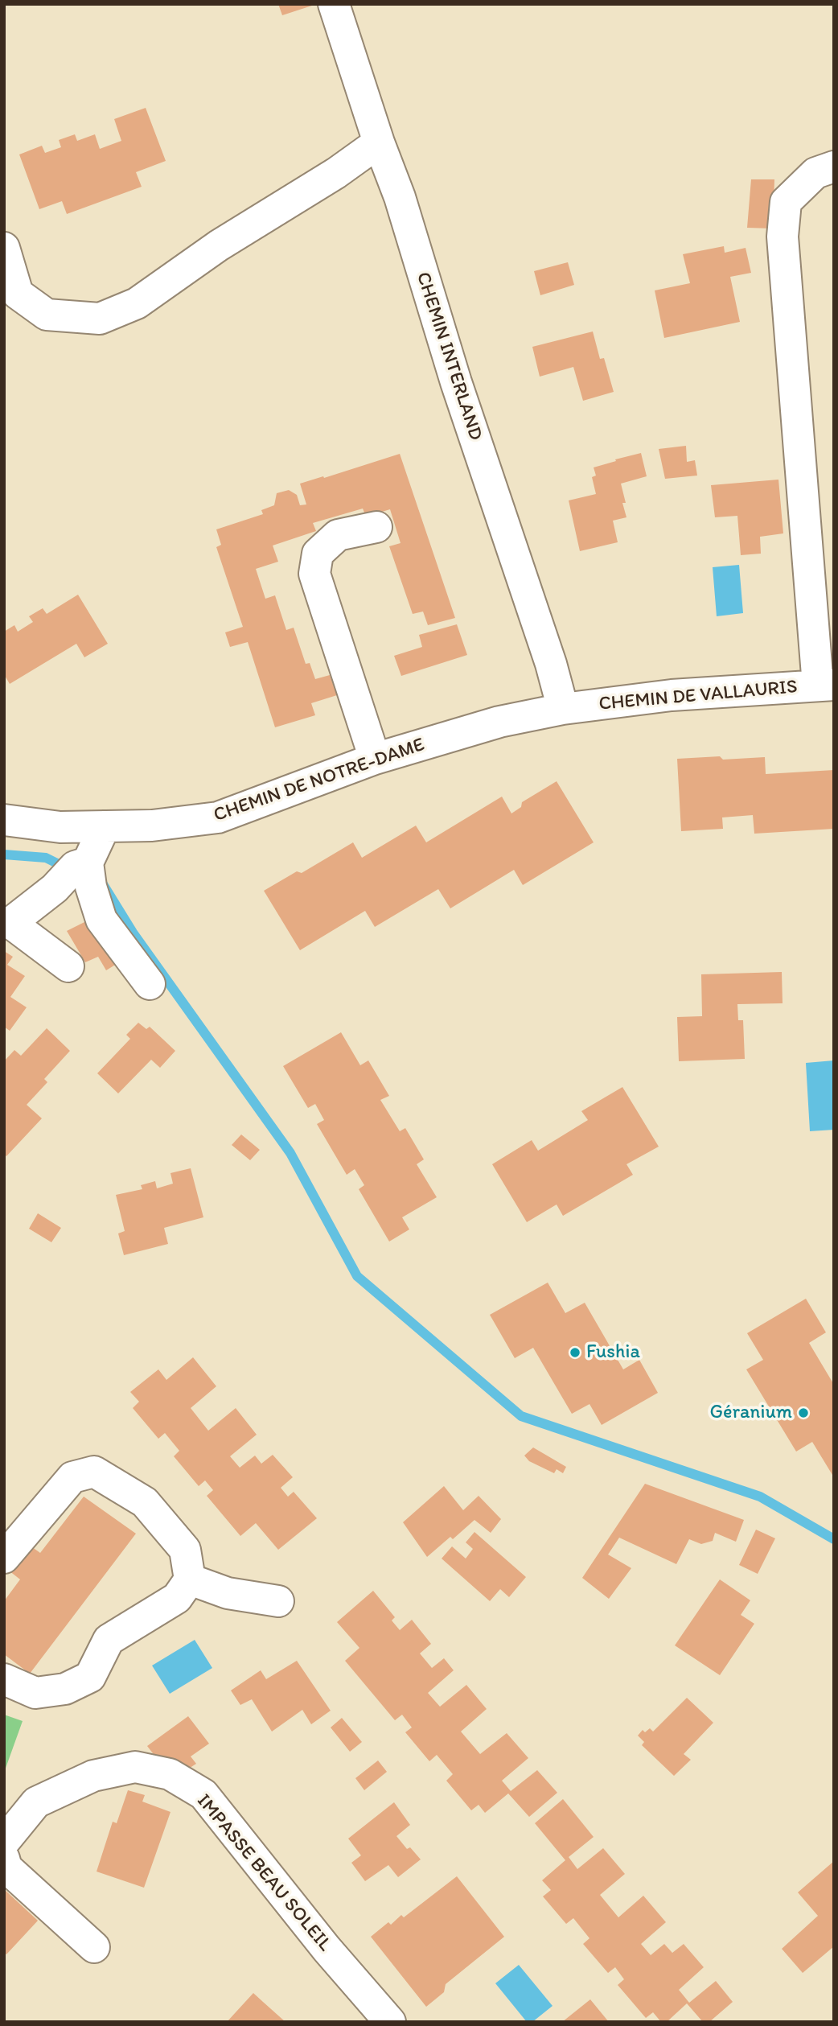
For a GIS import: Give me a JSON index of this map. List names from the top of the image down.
{
  "streets": {
    "street": [
      "CHEMIN INTERLAND",
      "CHEMIN DE VALLAURIS",
      "CHEMIN DE NOTRE-DAME",
      "IMPASSE BEAU SOLEIL"
    ]
  },
  "crossings": [
    ["CHEMIN INTERLAND", "CHEMIN DE VALLAURIS"],
    ["CHEMIN INTERLAND", "CHEMIN DE NOTRE-DAME"],
    ["CHEMIN DE VALLAURIS", "CHEMIN DE NOTRE-DAME"]
  ],
  "places": ["Fushia", "Géranium"]
}
